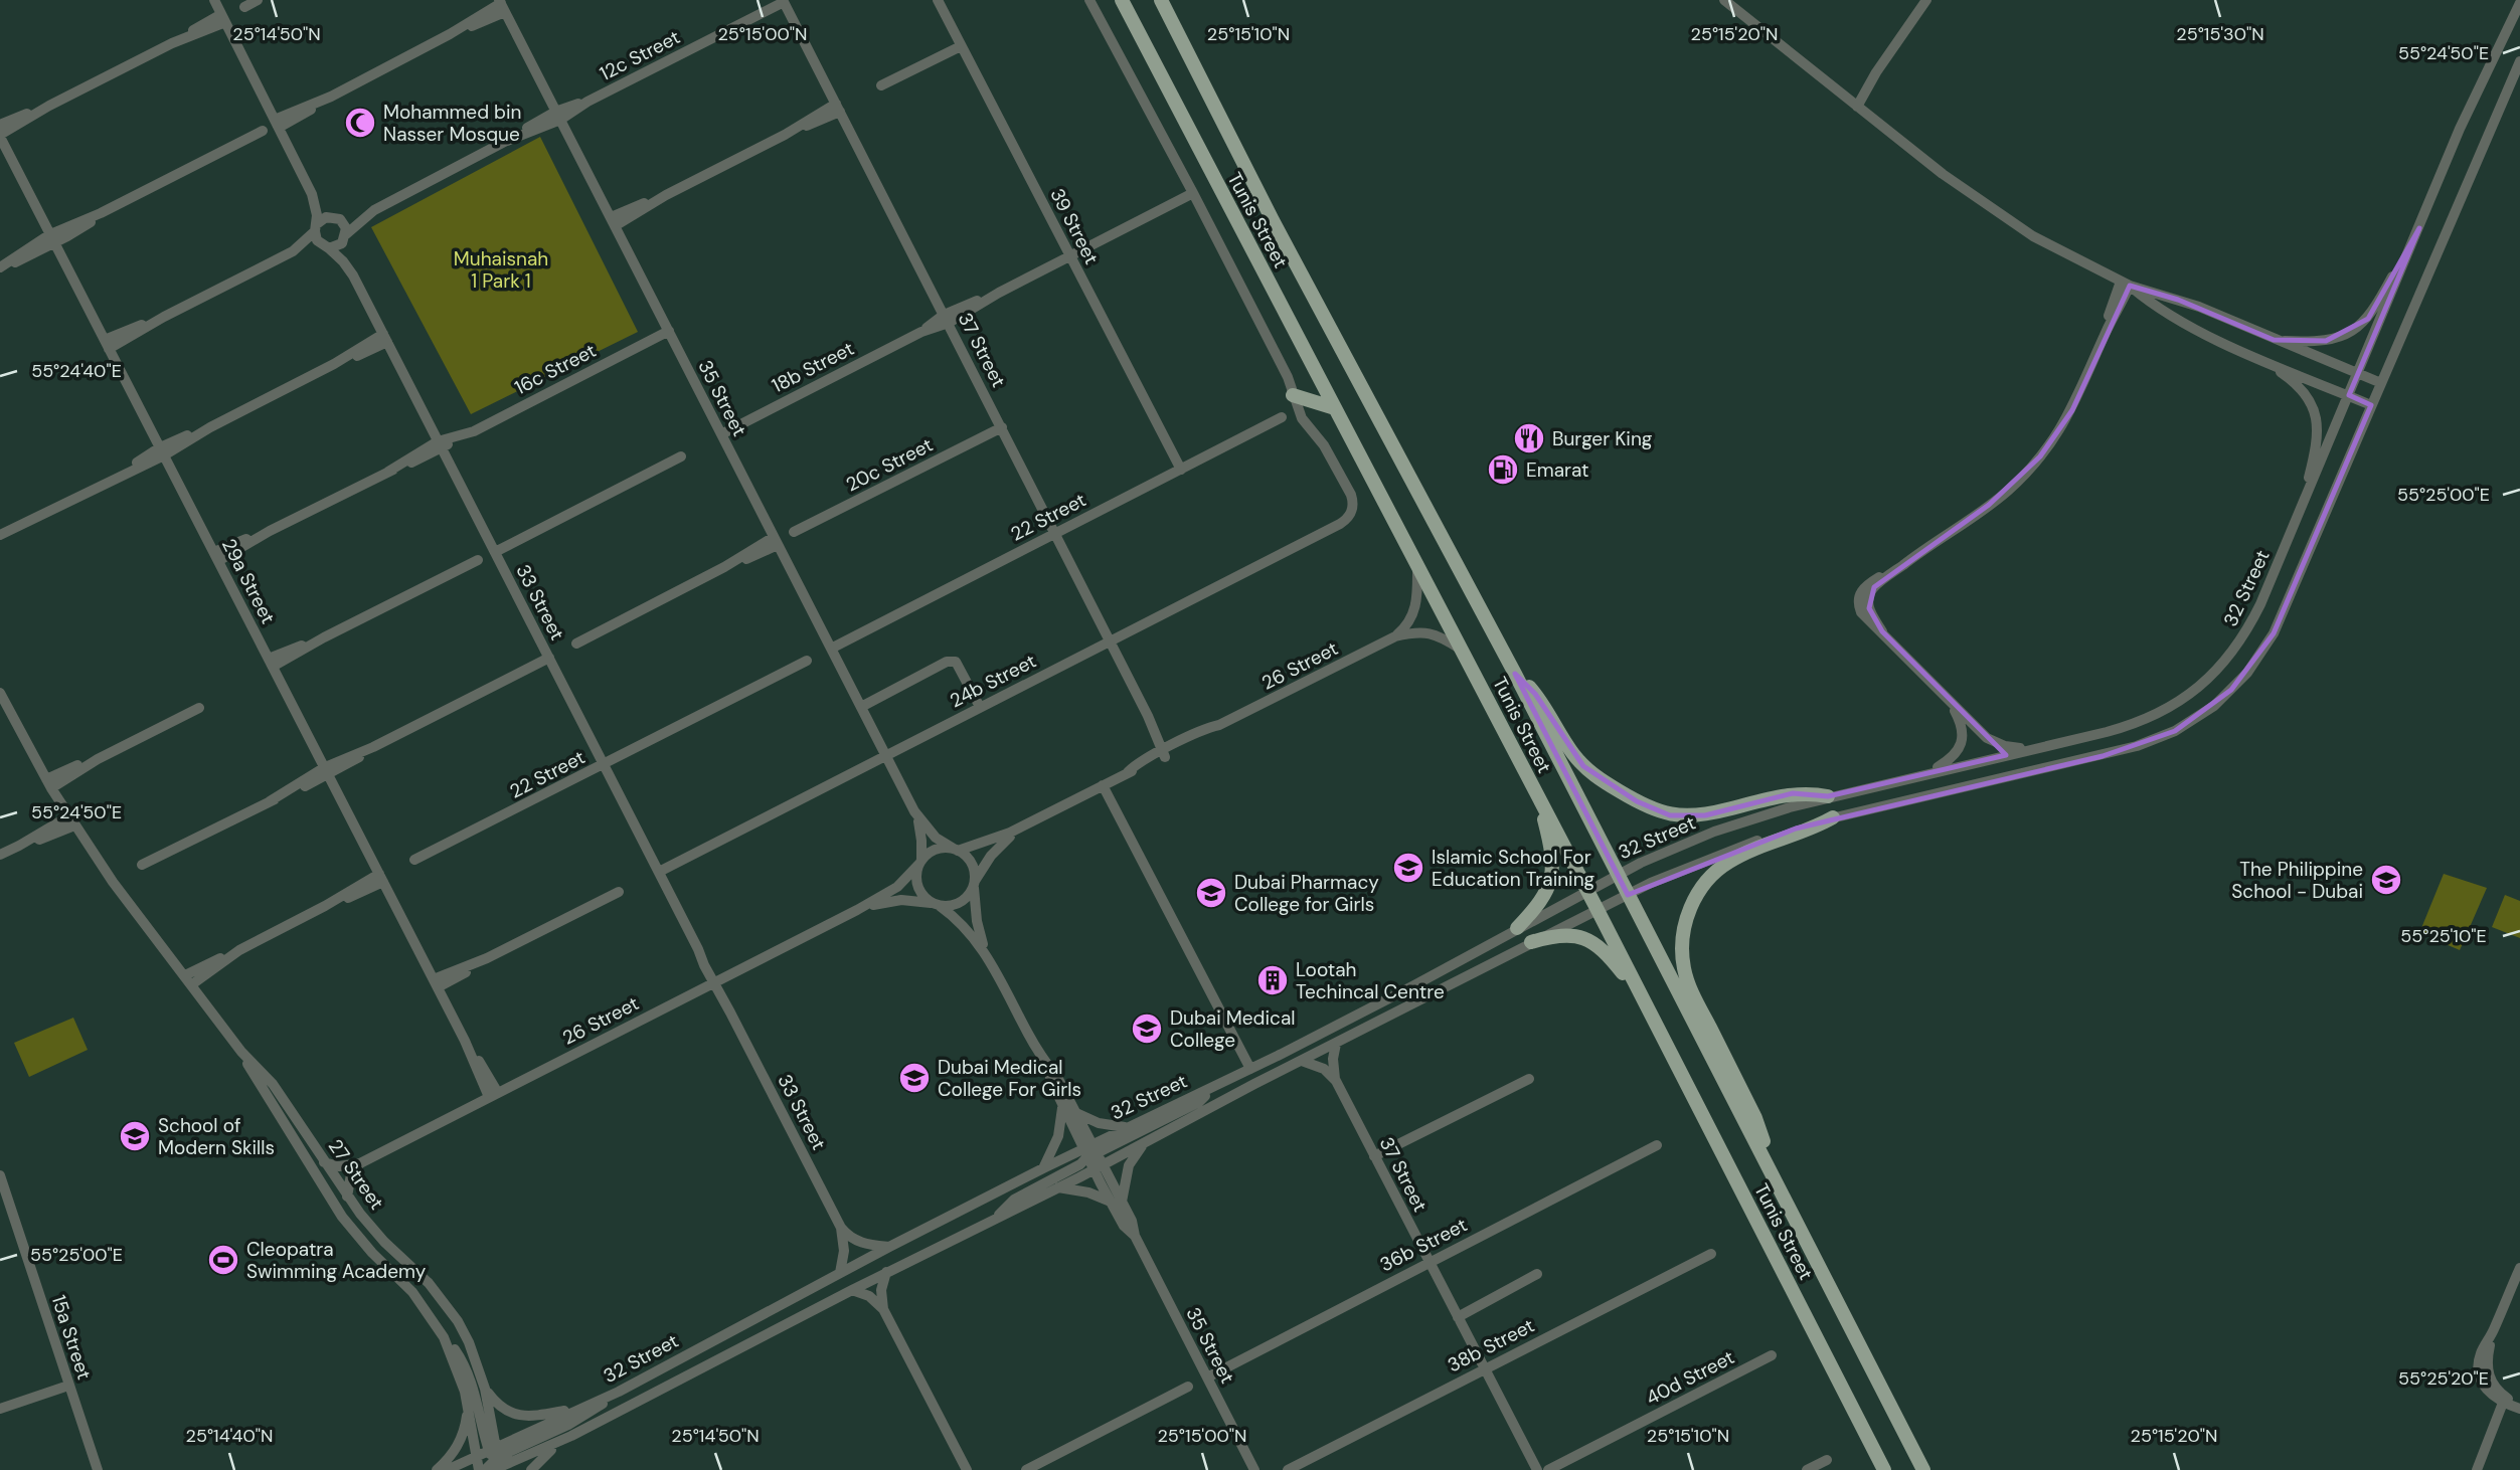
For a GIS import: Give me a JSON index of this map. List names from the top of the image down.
{
  "streets": {
    "main road": ["Tunis Street"],
    "street": [
      "12c Street",
      "39 Street",
      "37 Street",
      "18b Street",
      "16c Street",
      "35 Street",
      "20c Street",
      "22 Street",
      "29a Street",
      "32 Street",
      "33 Street",
      "26 Street",
      "24b Street",
      "27 Street",
      "36b Street",
      "15a Street",
      "38b Street",
      "40d Street"
    ]
  },
  "crossings": [
    ["12c Street", "37 Street"],
    ["12c Street", "35 Street"],
    ["12c Street", "33 Street"],
    ["Tunis Street", "32 Street"],
    ["Tunis Street", "26 Street"],
    ["39 Street", "18b Street"],
    ["39 Street", "22 Street"],
    ["37 Street", "18b Street"],
    ["37 Street", "20c Street"],
    ["37 Street", "22 Street"],
    ["37 Street", "32 Street"],
    ["37 Street", "26 Street"],
    ["37 Street", "24b Street"],
    ["37 Street", "36b Street"],
    ["37 Street", "38b Street"],
    ["18b Street", "35 Street"],
    ["16c Street", "35 Street"],
    ["16c Street", "29a Street"],
    ["16c Street", "33 Street"],
    ["35 Street", "22 Street"],
    ["35 Street", "32 Street"],
    ["35 Street", "26 Street"],
    ["35 Street", "24b Street"],
    ["35 Street", "36b Street"],
    ["22 Street", "33 Street"],
    ["29a Street", "26 Street"],
    ["32 Street", "33 Street"],
    ["32 Street", "27 Street"],
    ["33 Street", "26 Street"],
    ["33 Street", "24b Street"],
    ["26 Street", "27 Street"]
  ],
  "parks": ["Muhaisnah 1 Park 1"],
  "places": {
    "mosque": ["Mohammed bin Nasser Mosque"],
    "restaurant": ["Burger King"],
    "fuel station": ["Emarat"],
    "school or university": [
      "Islamic School For Education Training",
      "The Philippine School - Dubai",
      "Dubai Pharmacy College for Girls",
      "Dubai Medical College",
      "Dubai Medical College For Girls",
      "School of Modern Skills"
    ],
    "building": ["Lootah Techincal Centre"],
    "sports": ["Cleopatra Swimming Academy"]
  },
  "coordinates": [
    "25°14'50\"N",
    "25°15'00\"N",
    "25°15'10\"N",
    "25°15'20\"N",
    "25°15'30\"N",
    "55°24'50\"E",
    "55°24'40\"E",
    "55°25'00\"E",
    "55°25'10\"E",
    "55°25'20\"E",
    "25°14'40\"N"
  ]
}
